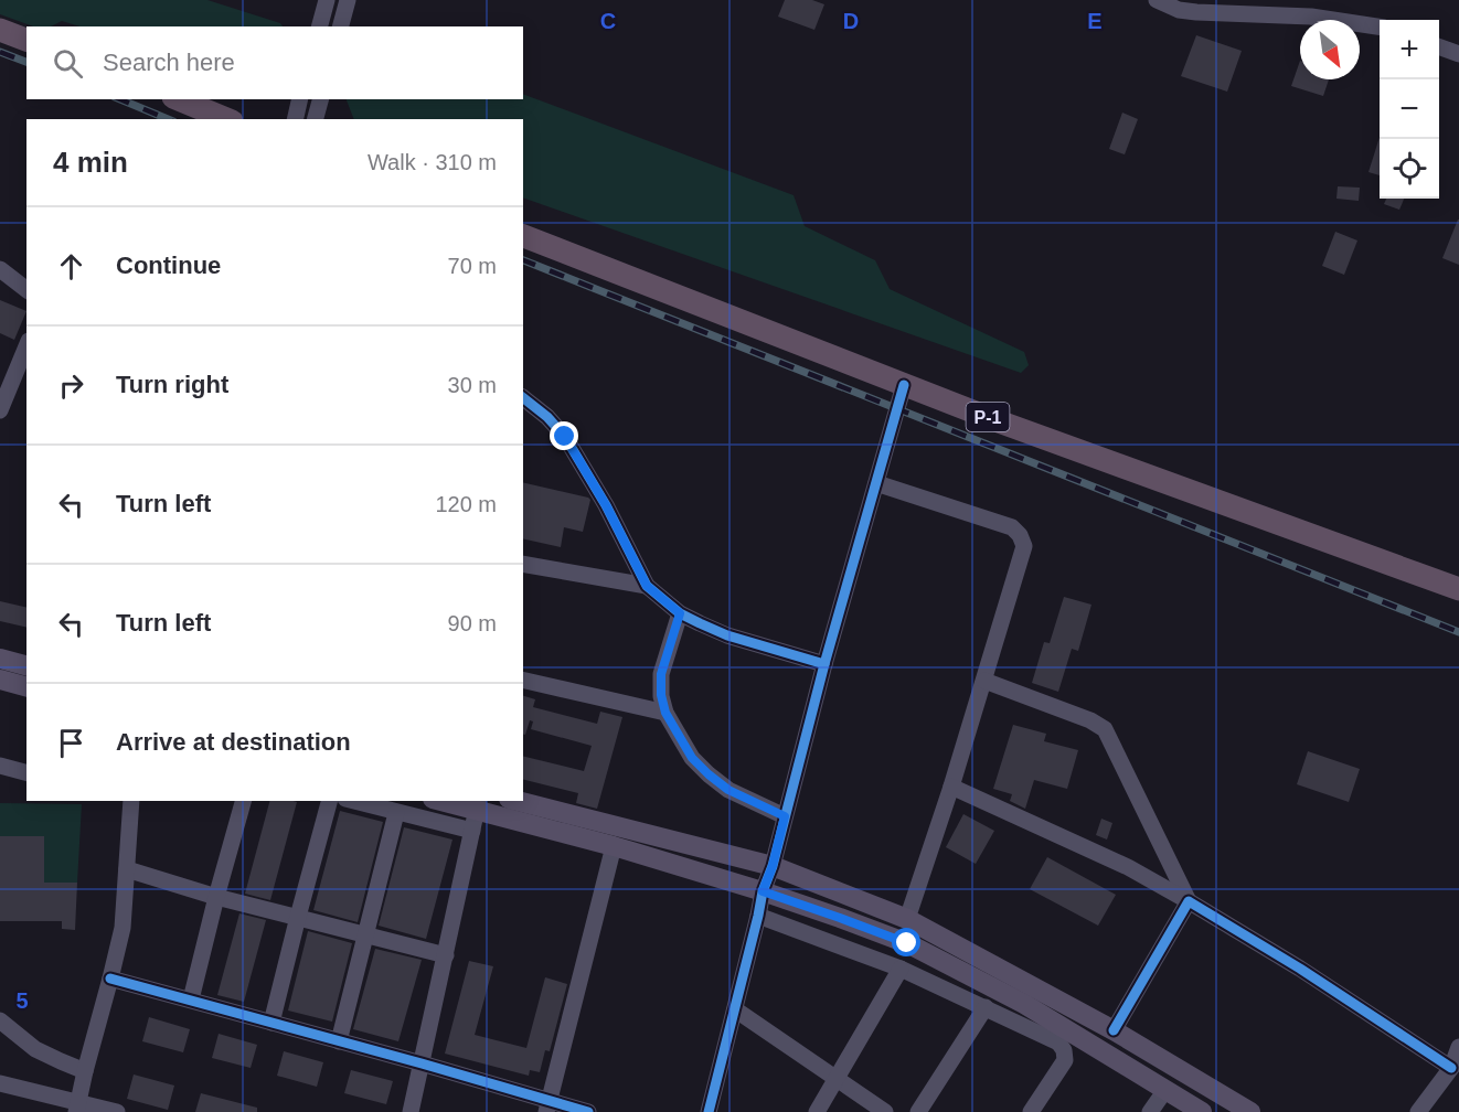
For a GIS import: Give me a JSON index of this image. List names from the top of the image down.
{
  "streets": {
    "highway": ["P-1"]
  },
  "north": "bottom right",
  "page": {
    "map_buttons": ["+", "−"],
    "search": "Search here",
    "heading": ["4 min", "Walk · 310 m"],
    "list": [
      ["Continue", "70 m"],
      ["Turn right", "30 m"],
      ["Turn left", "120 m"],
      ["Turn left", "90 m"],
      "Arrive at destination"
    ]
  },
  "grid": {
    "columns": ["C", "D", "E"],
    "rows": ["5"]
  }
}
